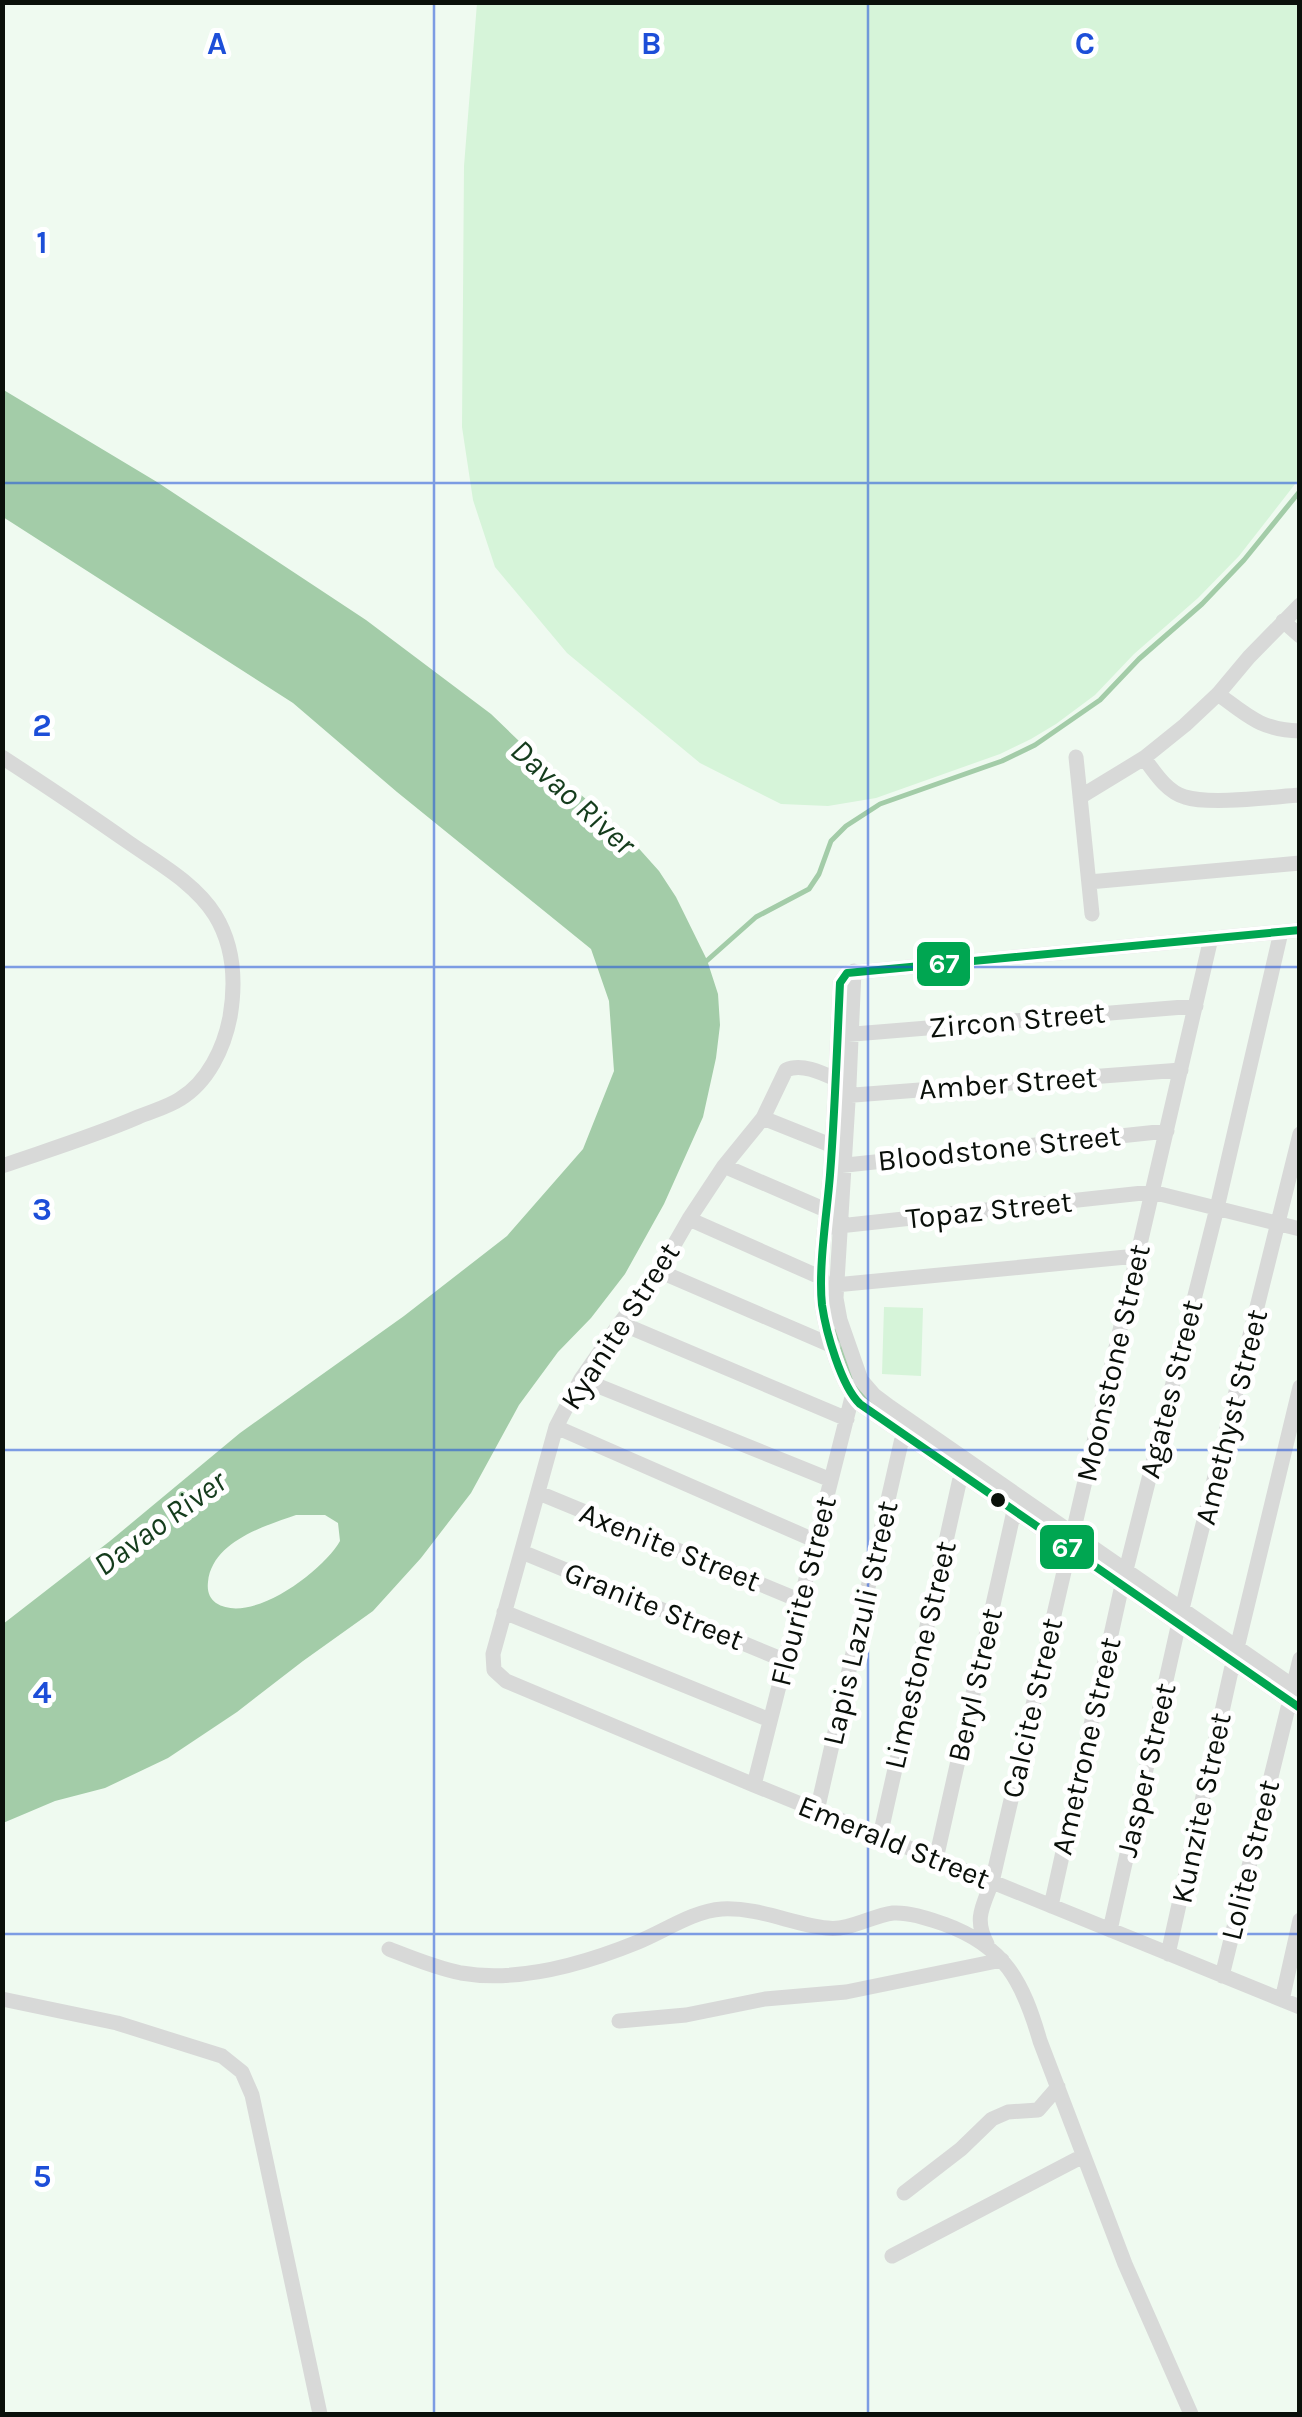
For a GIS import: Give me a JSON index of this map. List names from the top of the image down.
{
  "streets": {
    "street": [
      "Zircon Street",
      "Amber Street",
      "Bloodstone Street",
      "Topaz Street",
      "Kyanite Street",
      "Moonstone Street",
      "Agates Street",
      "Amethyst Street",
      "Axenite Street",
      "Flourite Street",
      "Granite Street",
      "Lapis Lazuli Street",
      "Limestone Street",
      "Beryl Street",
      "Calcite Street",
      "Ametrone Street",
      "Jasper Street",
      "Kunzite Street",
      "Emerald Street",
      "Lolite Street"
    ]
  },
  "crossings": [
    ["Zircon Street", "Moonstone Street"],
    ["Amber Street", "Kyanite Street"],
    ["Amber Street", "Moonstone Street"],
    ["Bloodstone Street", "Moonstone Street"],
    ["Topaz Street", "Moonstone Street"],
    ["Kyanite Street", "Axenite Street"],
    ["Kyanite Street", "Granite Street"],
    ["Kyanite Street", "Emerald Street"],
    ["Moonstone Street", "Calcite Street"],
    ["Agates Street", "Ametrone Street"],
    ["Amethyst Street", "Jasper Street"],
    ["Axenite Street", "Flourite Street"],
    ["Flourite Street", "Granite Street"],
    ["Flourite Street", "Emerald Street"],
    ["Lapis Lazuli Street", "Emerald Street"],
    ["Limestone Street", "Emerald Street"],
    ["Beryl Street", "Emerald Street"],
    ["Calcite Street", "Emerald Street"],
    ["Ametrone Street", "Emerald Street"],
    ["Jasper Street", "Emerald Street"],
    ["Kunzite Street", "Emerald Street"],
    ["Emerald Street", "Lolite Street"]
  ],
  "water": ["Davao River"],
  "lines": ["transit line 67"],
  "grid": {
    "columns": ["A", "B", "C"],
    "rows": [
      "1",
      "2",
      "3",
      "4",
      "5"
    ]
  }
}
